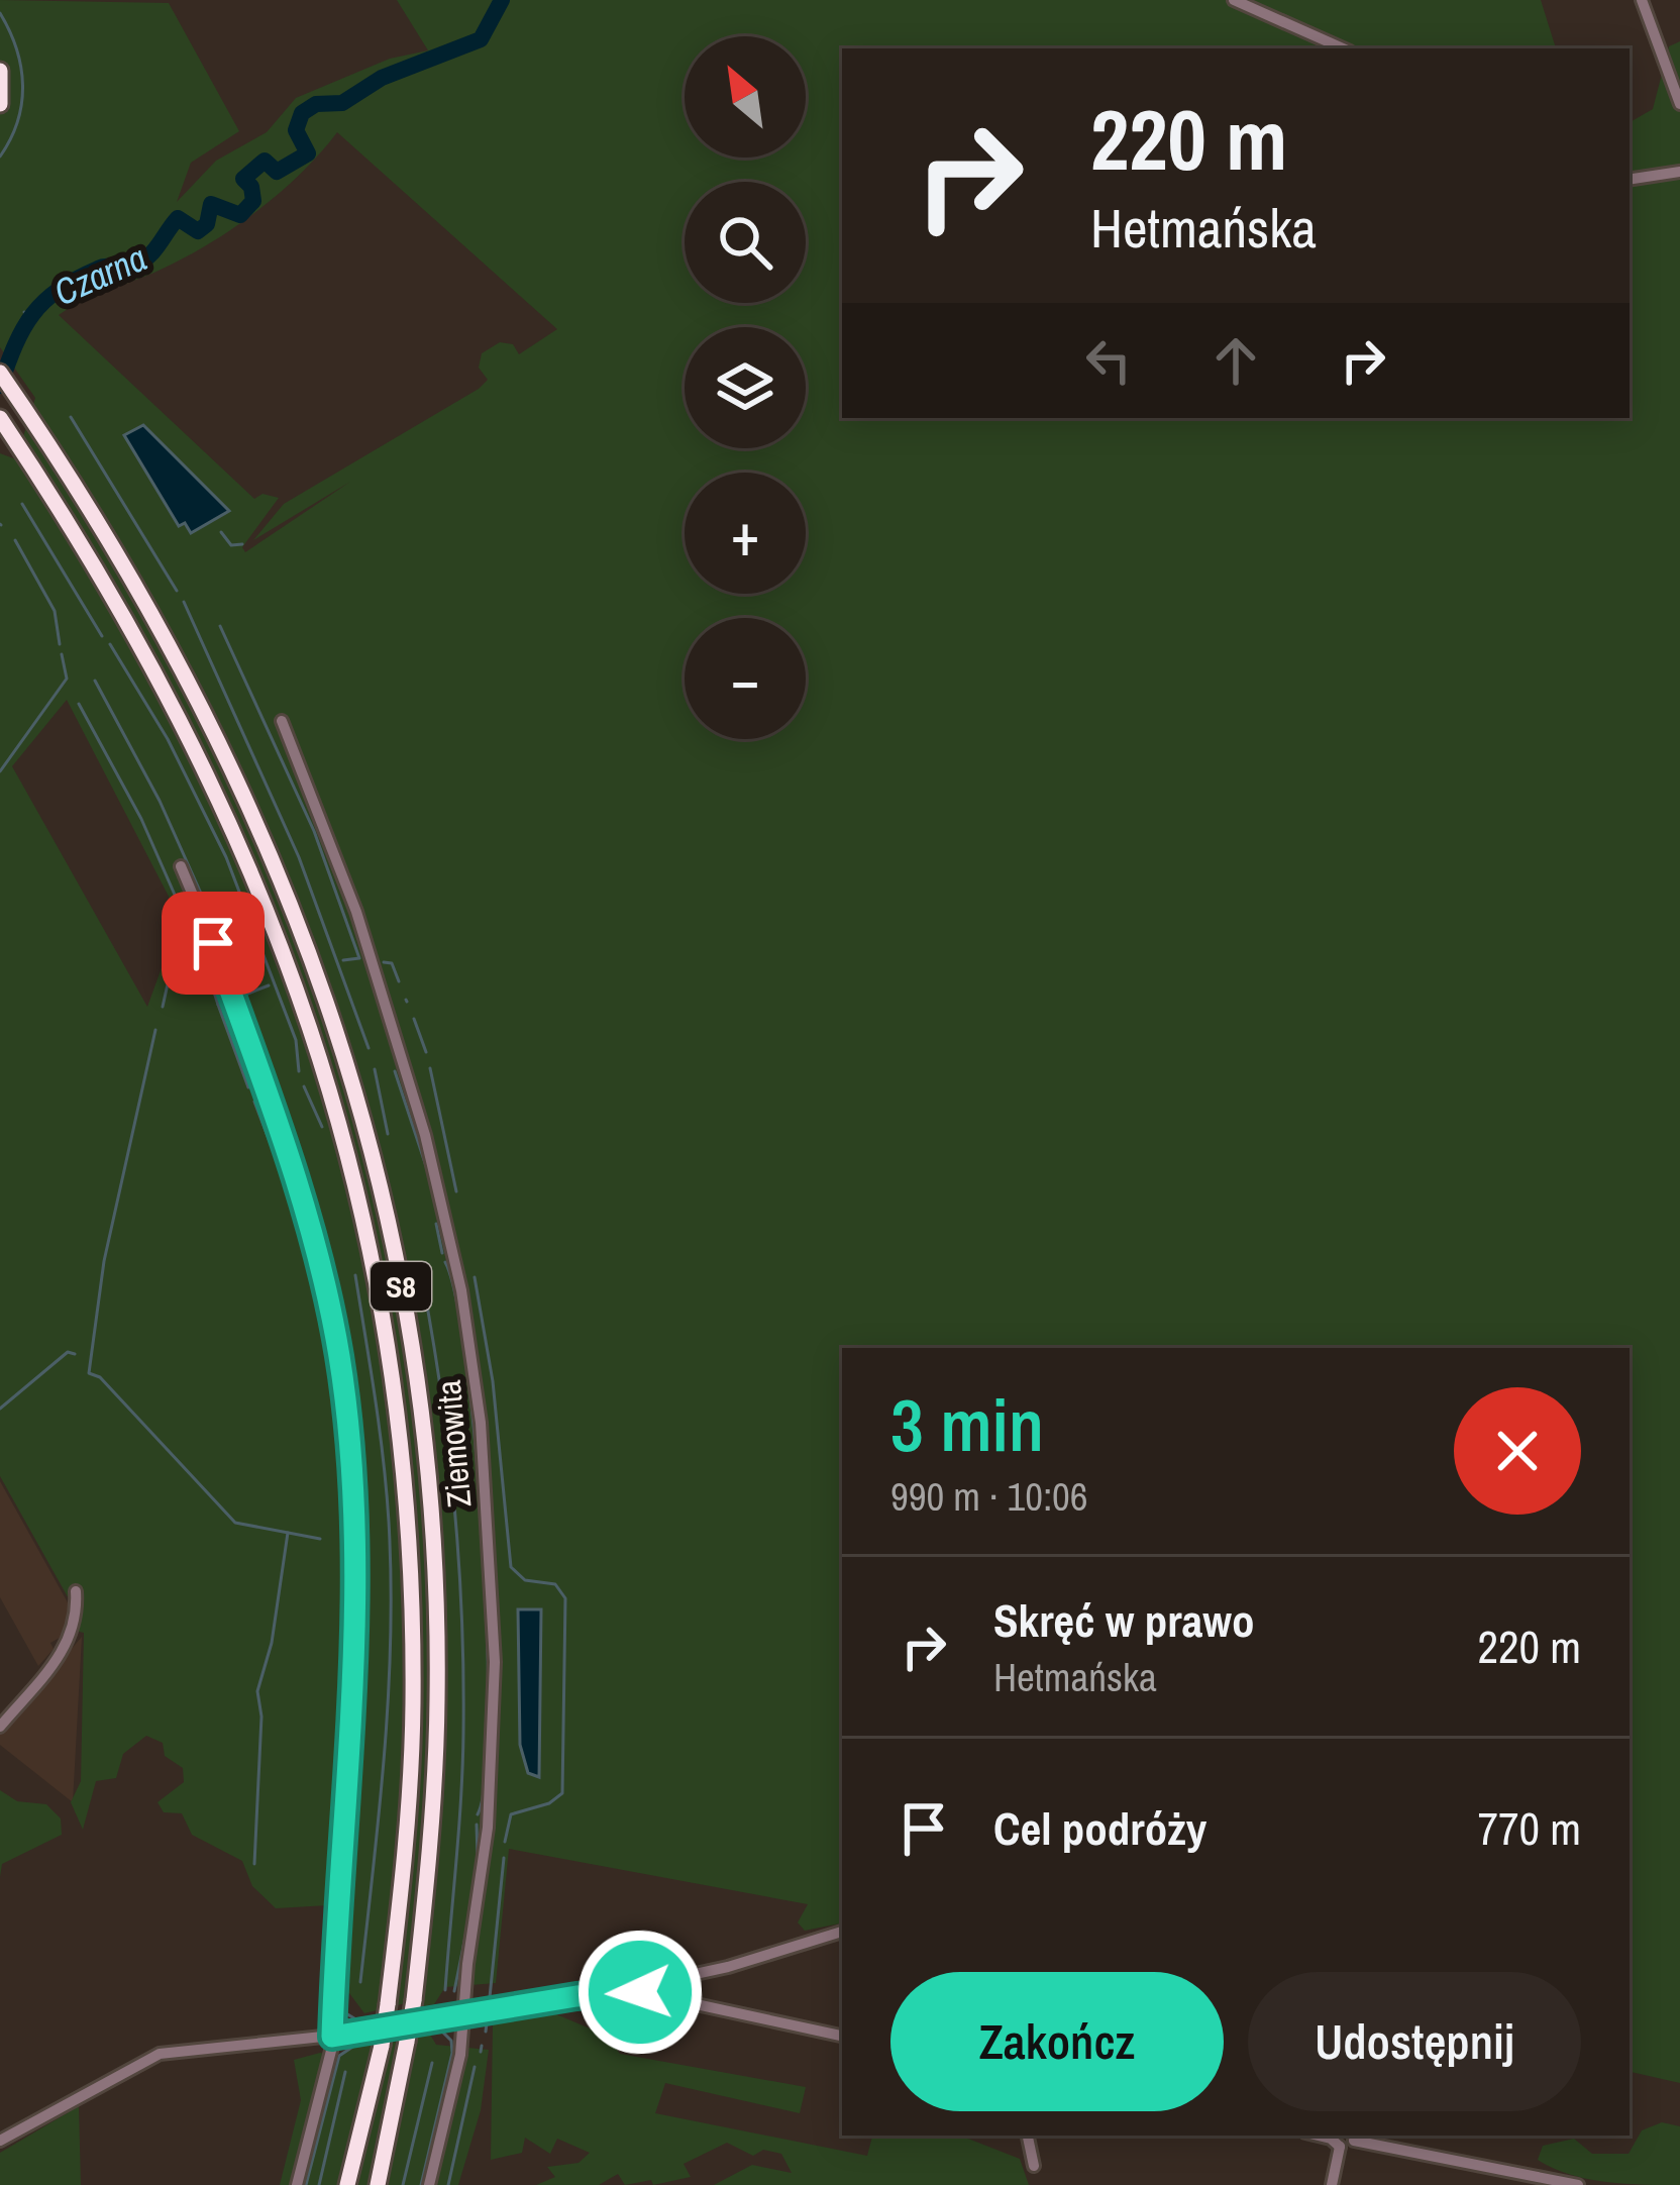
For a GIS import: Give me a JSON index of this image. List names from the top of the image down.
{
  "streets": {
    "highway": ["S8"],
    "street": ["Ziemowita"]
  },
  "water": ["Czarna"],
  "north": "top left",
  "page": {
    "map_buttons": ["+", "−"],
    "turn": ["220 m", "Hetmańska"],
    "heading": ["3 min", "990 m · 10:06"],
    "list": [
      {
        "name": "Skręć w prawo",
        "note": "Hetmańska",
        "value": "220 m"
      },
      {
        "name": "Cel podróży",
        "value": "770 m"
      }
    ],
    "buttons": ["Zakończ", "Udostępnij"]
  }
}
